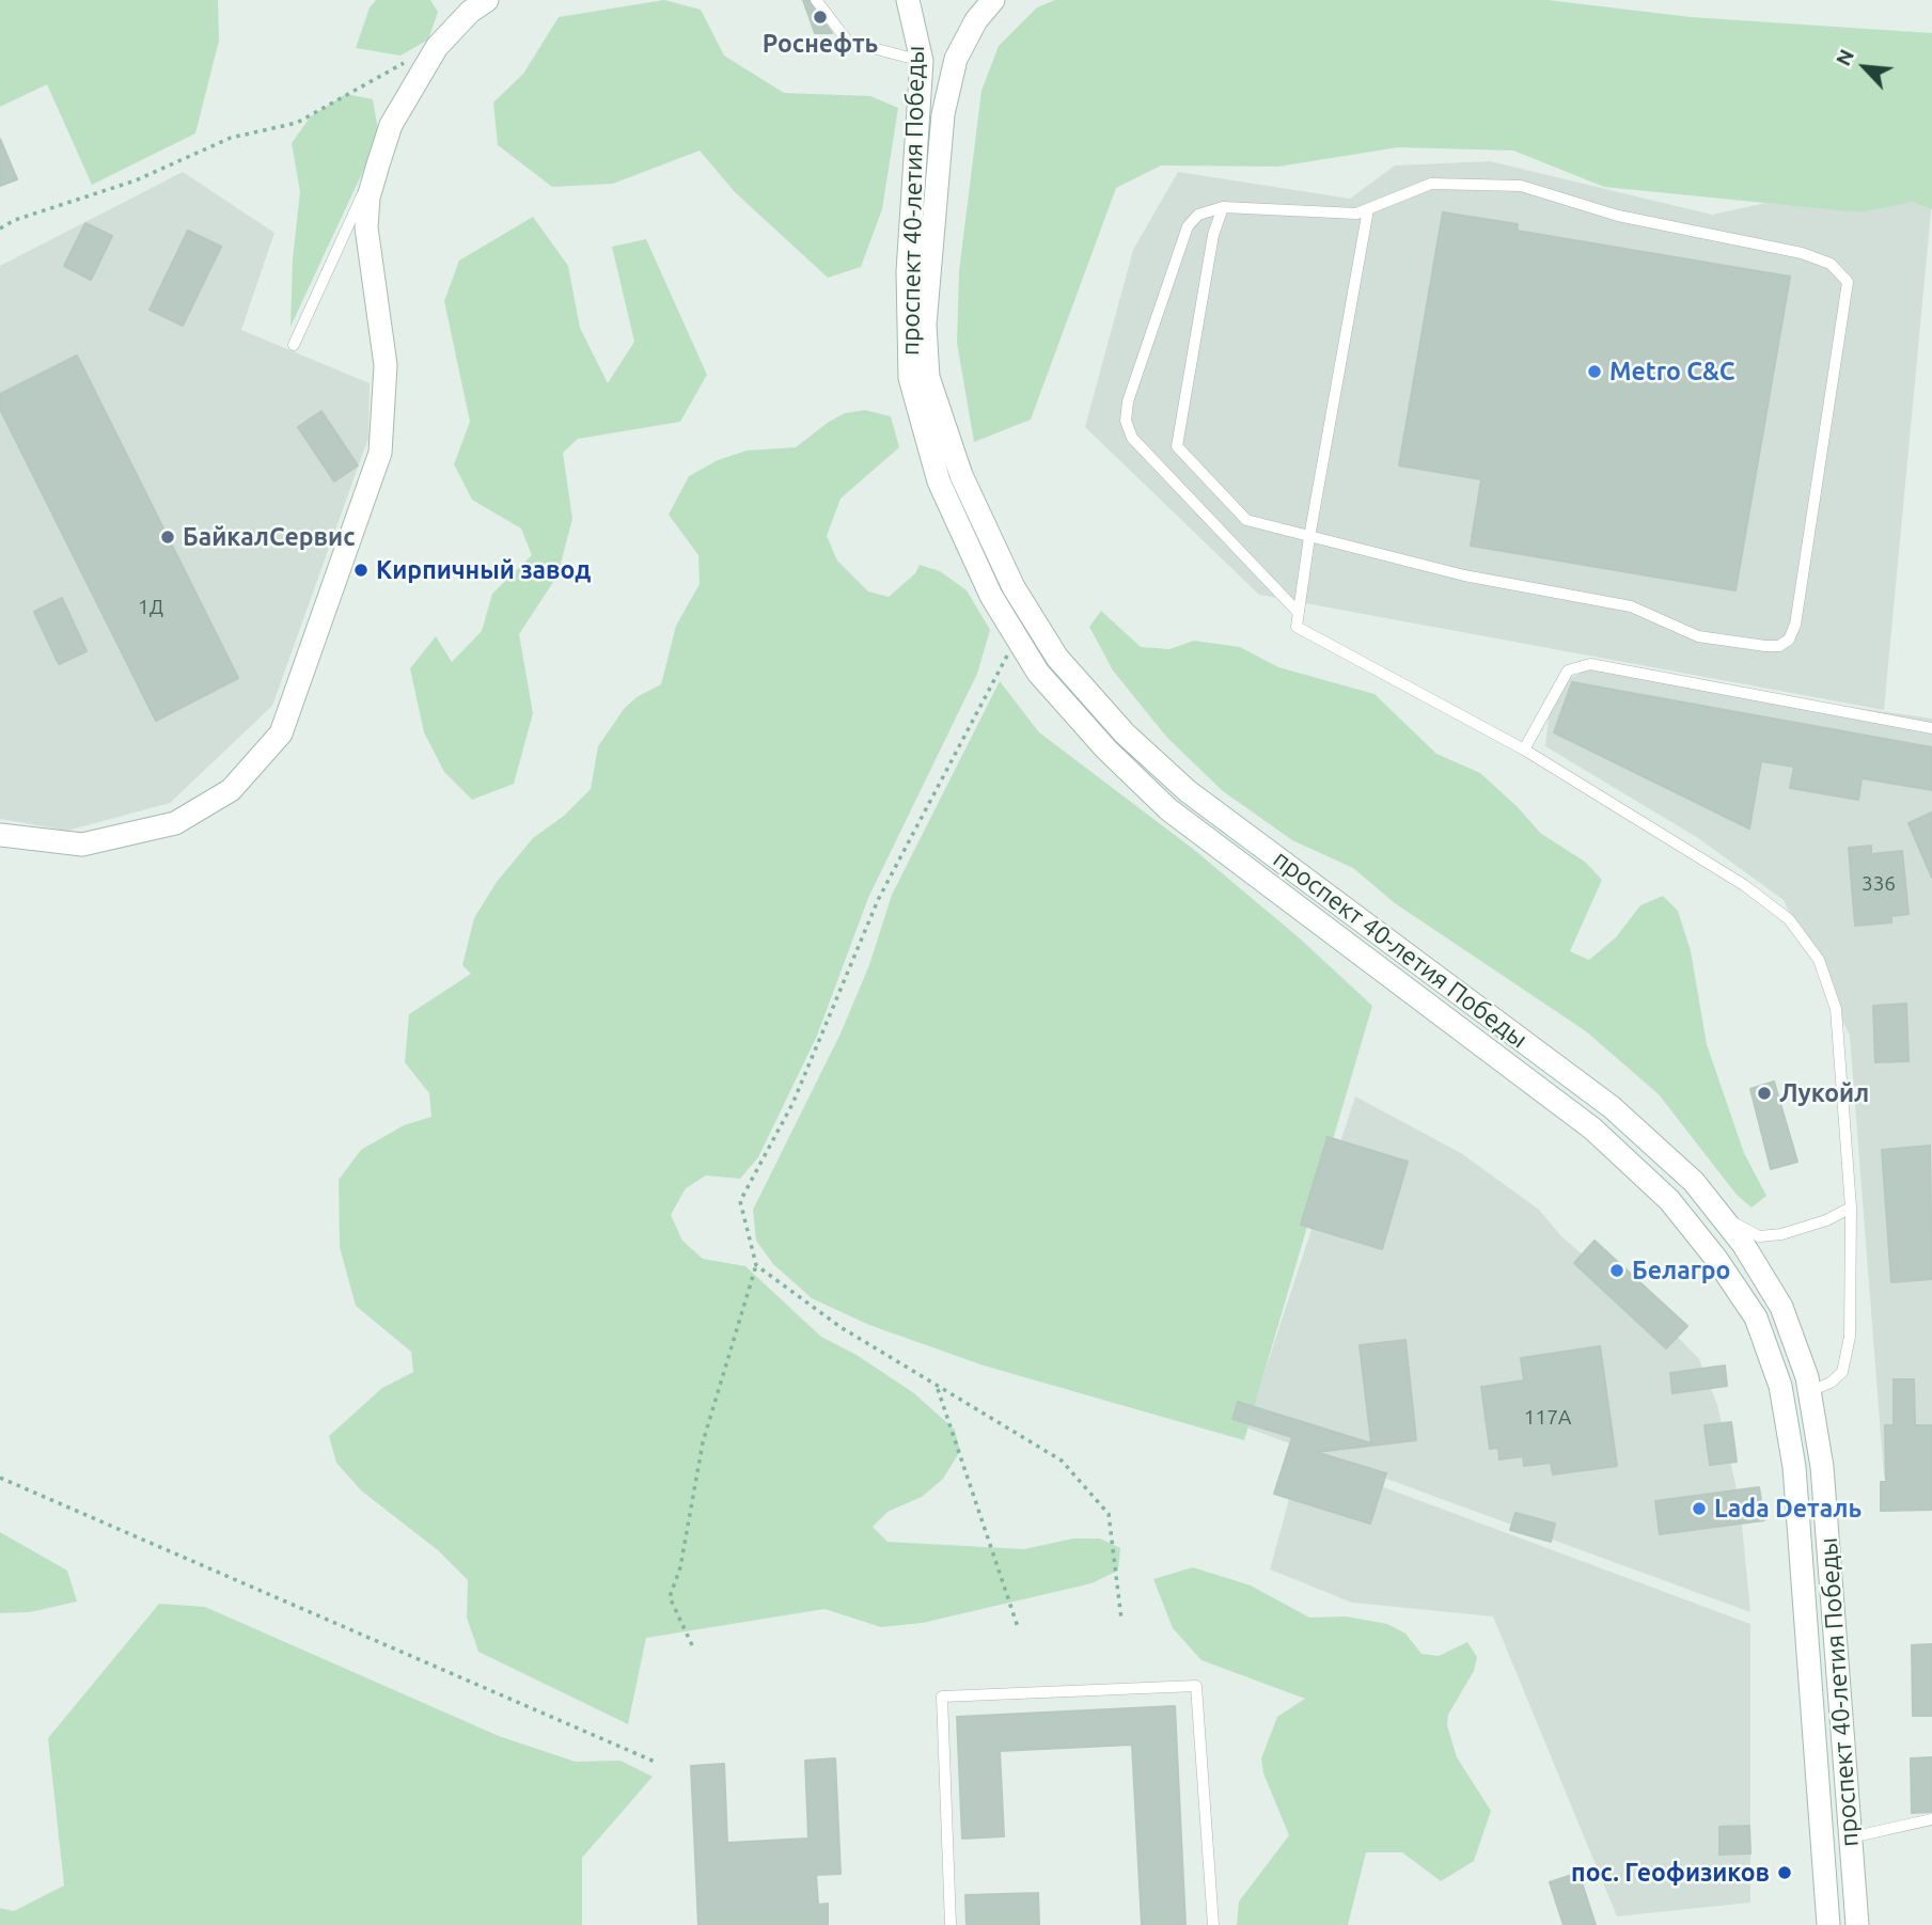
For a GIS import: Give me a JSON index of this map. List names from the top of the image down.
{
  "streets": {
    "main road": ["проспект 40-летия Победы"]
  },
  "places": [
    "Роснефть",
    "Metro C&C",
    "БайкалСервис",
    "Кирпичный завод",
    "Лукойл",
    "Белагро",
    "Lada Dеталь",
    "пос. Геофизиков"
  ],
  "house_numbers": ["1Д", "336", "117А"],
  "north": "top left"
}
